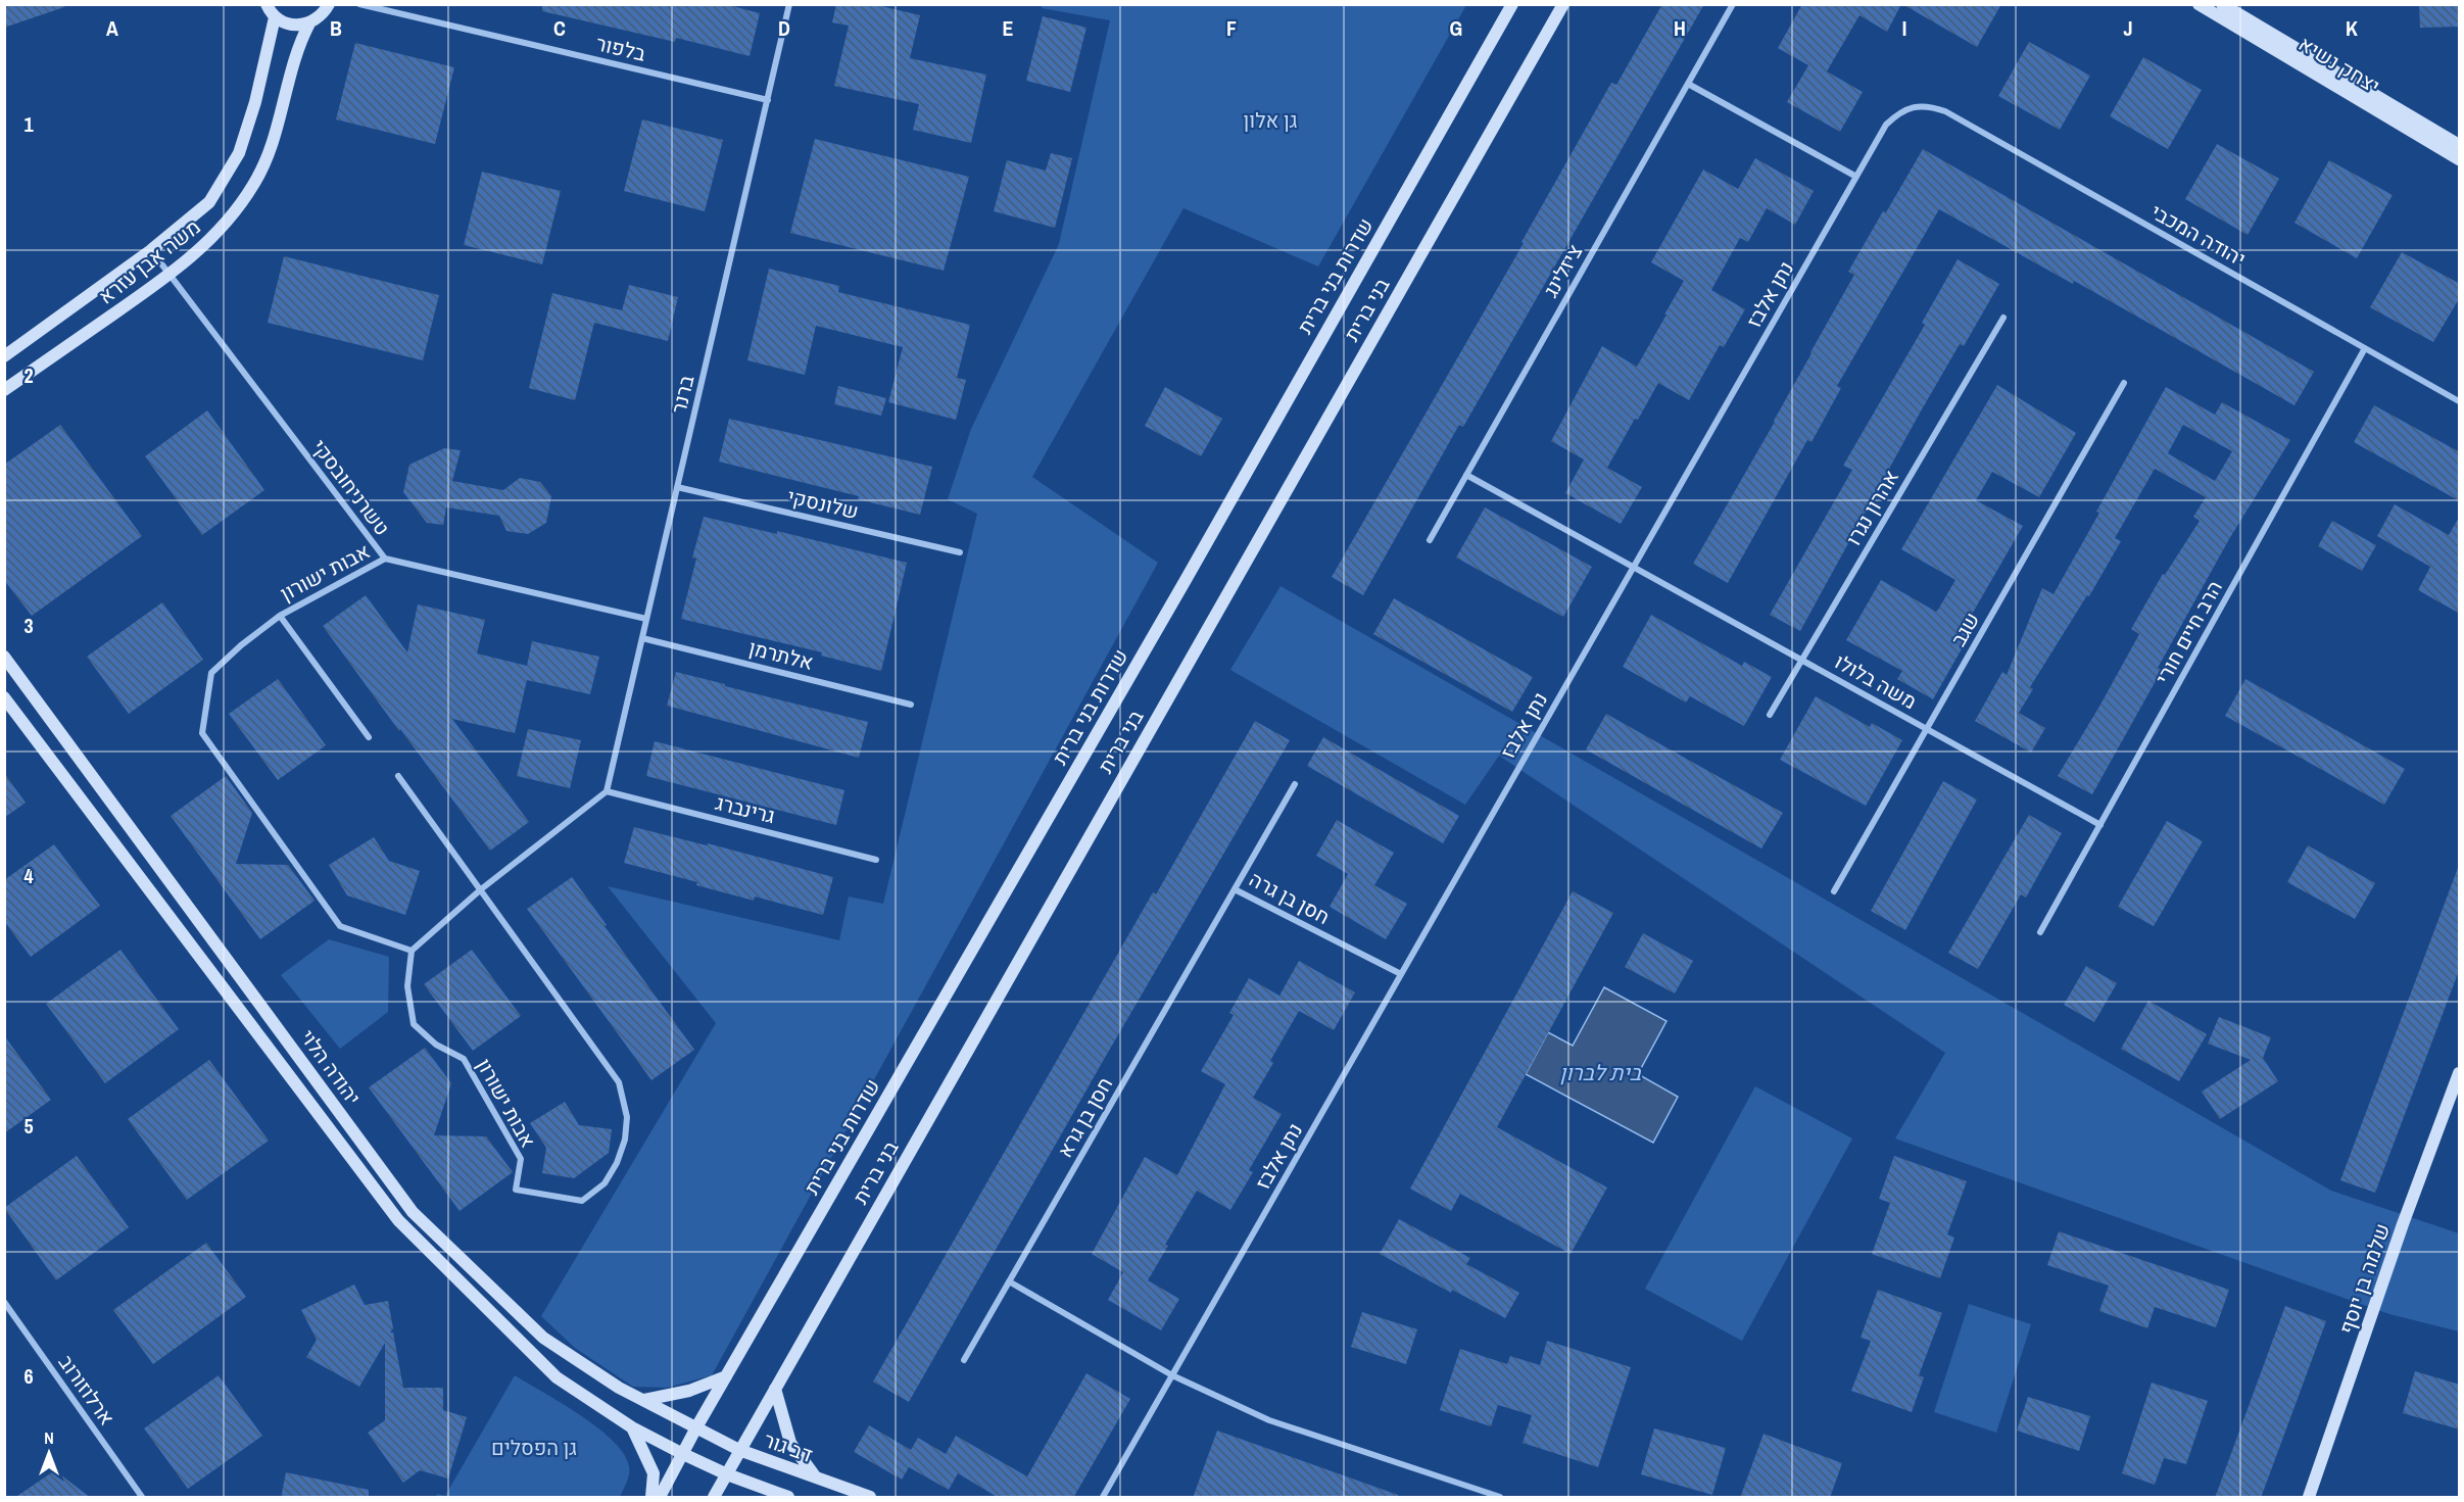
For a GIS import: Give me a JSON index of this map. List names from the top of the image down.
{
  "streets": {
    "main road": [
      "יצחק נשיא",
      "משה אבן עזרא",
      "שדרות בני ברית",
      "בני ברית",
      "יהודה הלוי",
      "שלמה בן יוסף",
      "דב גור"
    ],
    "street": [
      "בלפור",
      "יהודה המכבי",
      "ציזלינג",
      "נתן אלבז",
      "ברנר",
      "טשרניחובסקי",
      "שלונסקי",
      "אהרון נגרו",
      "אבות ישורון",
      "שגב",
      "הרב חיים חורי",
      "אלתרמן",
      "משה בלולו",
      "גרינברג",
      "חסן בן גרה",
      "חסן בן גרא",
      "ארלוזורוב"
    ]
  },
  "crossings": [
    ["בלפור", "ברנר"],
    ["יהודה המכבי", "נתן אלבז"],
    ["יהודה המכבי", "הרב חיים חורי"],
    ["משה אבן עזרא", "טשרניחובסקי"],
    ["שדרות בני ברית", "יהודה הלוי"],
    ["שדרות בני ברית", "דב גור"],
    ["נתן אלבז", "משה בלולו"],
    ["נתן אלבז", "חסן בן גרה"],
    ["בני ברית", "דב גור"],
    ["ברנר", "טשרניחובסקי"],
    ["ברנר", "שלונסקי"],
    ["ברנר", "אלתרמן"],
    ["ברנר", "גרינברג"],
    ["טשרניחובסקי", "אבות ישורון"],
    ["אהרון נגרו", "משה בלולו"],
    ["שגב", "משה בלולו"],
    ["הרב חיים חורי", "משה בלולו"],
    ["חסן בן גרה", "חסן בן גרא"],
    ["יהודה הלוי", "דב גור"]
  ],
  "water": ["בית לברון"],
  "parks": ["גן אלון", "גן הפסלים"],
  "north": "top",
  "grid": {
    "columns": [
      "A",
      "B",
      "C",
      "D",
      "E",
      "F",
      "G",
      "H",
      "I",
      "J",
      "K"
    ],
    "rows": [
      "1",
      "2",
      "3",
      "4",
      "5",
      "6"
    ]
  }
}
